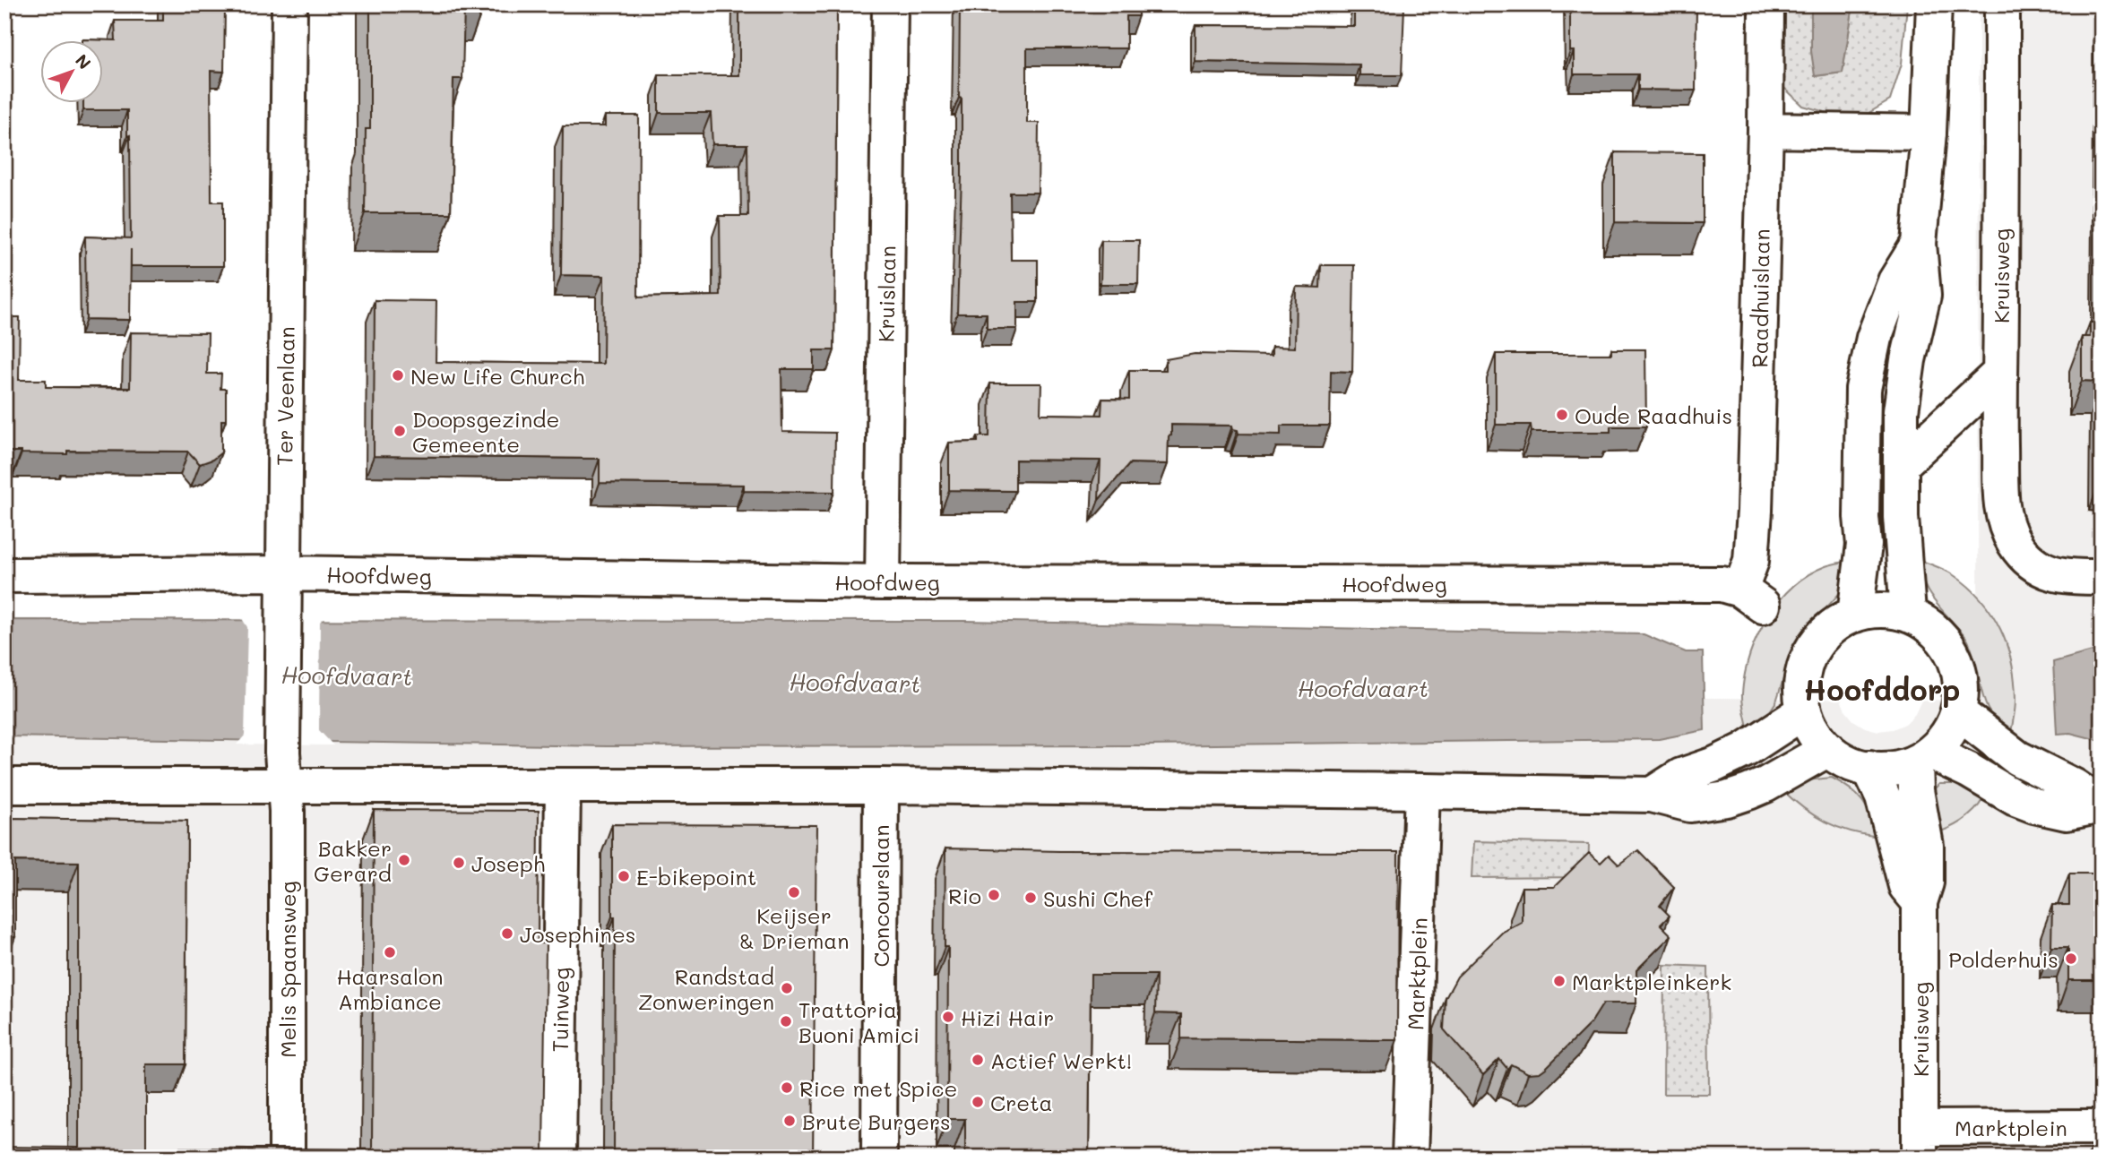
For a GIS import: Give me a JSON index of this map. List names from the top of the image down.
{
  "streets": {
    "street": [
      "Kruisweg",
      "Kruislaan",
      "Raadhuislaan",
      "Ter Veenlaan",
      "Hoofdweg",
      "Concourslaan",
      "Melis Spaansweg",
      "Marktplein",
      "Tuinweg"
    ]
  },
  "crossings": [
    ["Kruisweg", "Marktplein"],
    ["Kruislaan", "Hoofdweg"],
    ["Raadhuislaan", "Hoofdweg"],
    ["Ter Veenlaan", "Hoofdweg"],
    ["Ter Veenlaan", "Melis Spaansweg"]
  ],
  "districts": ["Hoofddorp"],
  "water": ["Hoofdvaart"],
  "places": [
    "New Life Church",
    "Oude Raadhuis",
    "Doopsgezinde Gemeente",
    "Bakker Gerard",
    "Joseph",
    "E-bikepoint",
    "Keijser & Drieman",
    "Rio",
    "Sushi Chef",
    "Josephines",
    "Haarsalon Ambiance",
    "Polderhuis",
    "Marktpleinkerk",
    "Randstad Zonweringen",
    "Hizi Hair",
    "Trattoria Buoni Amici",
    "Actief Werkt!",
    "Rice met Spice",
    "Creta",
    "Brute Burgers"
  ],
  "north": "top right"
}
